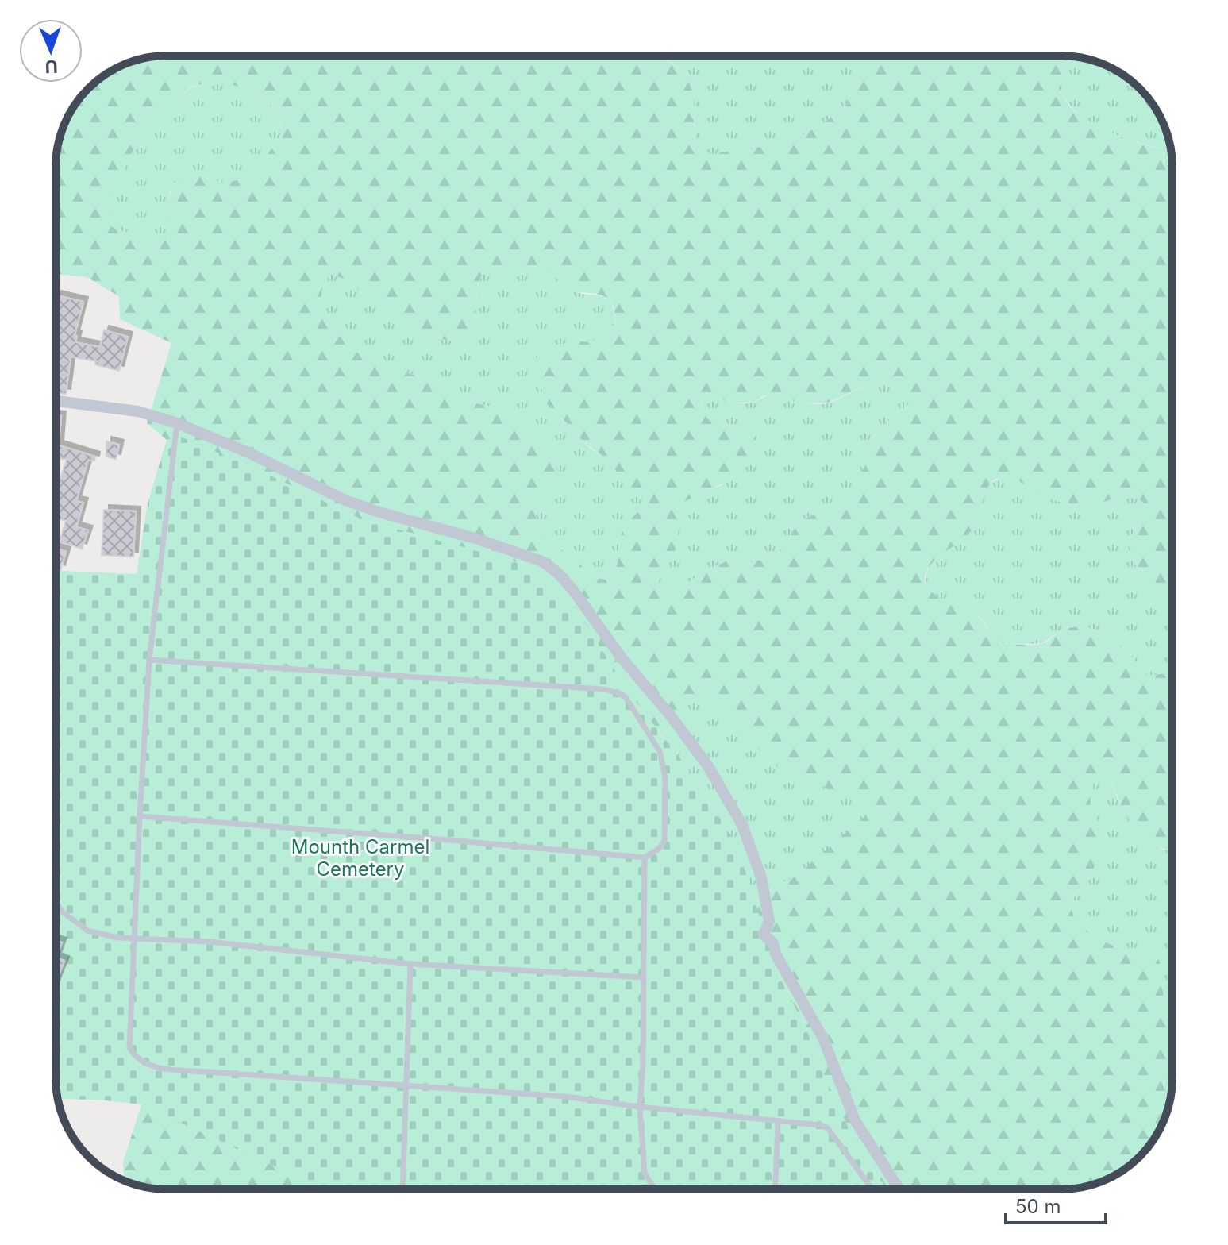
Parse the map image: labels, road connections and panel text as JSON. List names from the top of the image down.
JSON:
{
  "parks": ["Mounth Carmel Cemetery"],
  "scale_bar": "50 m",
  "north": "bottom"
}
